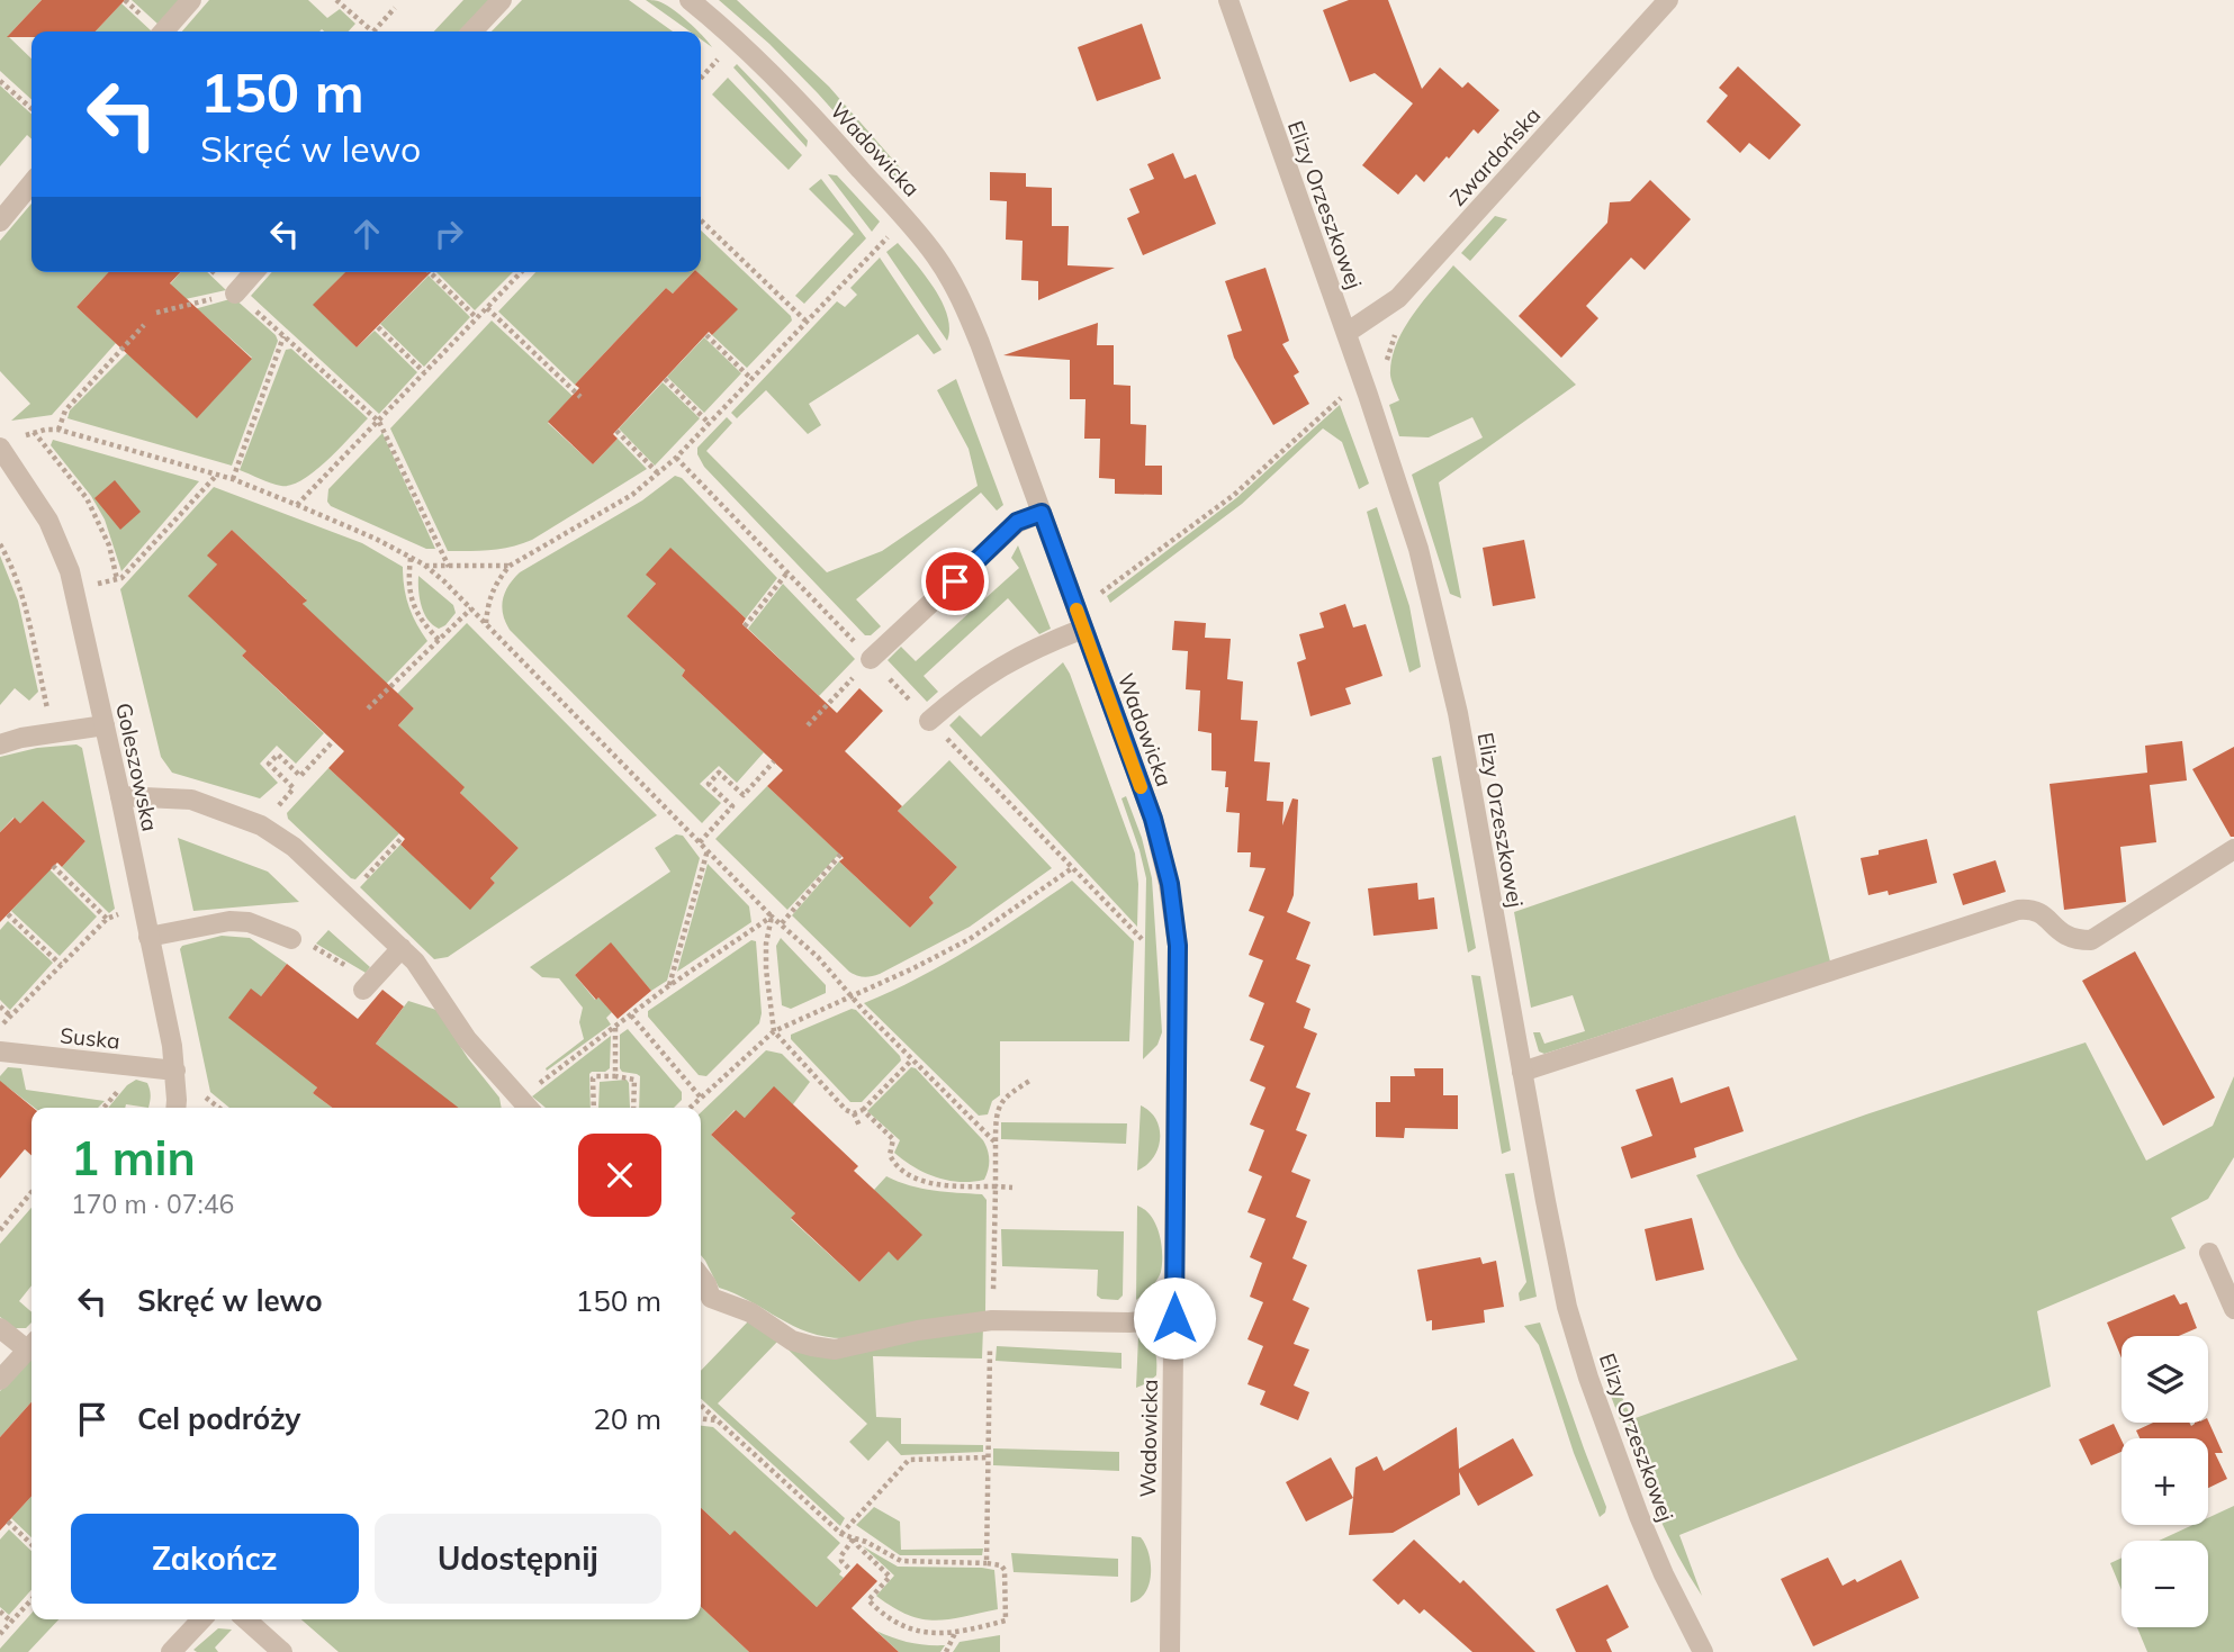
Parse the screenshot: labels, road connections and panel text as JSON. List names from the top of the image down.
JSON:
{
  "streets": {
    "street": [
      "Wadowicka",
      "Zwardońska",
      "Elizy Orzeszkowej",
      "Goleszowska",
      "Suska"
    ]
  },
  "crossings": [
    ["Zwardońska", "Elizy Orzeszkowej"],
    ["Goleszowska", "Suska"]
  ],
  "page": {
    "turn": ["150 m", "Skręć w lewo"],
    "heading": ["1 min", "170 m · 07:46"],
    "list": [
      {
        "name": "Skręć w lewo",
        "value": "150 m"
      },
      {
        "name": "Cel podróży",
        "value": "20 m"
      }
    ],
    "map_buttons": ["+", "−"],
    "buttons": ["Zakończ", "Udostępnij"]
  }
}
